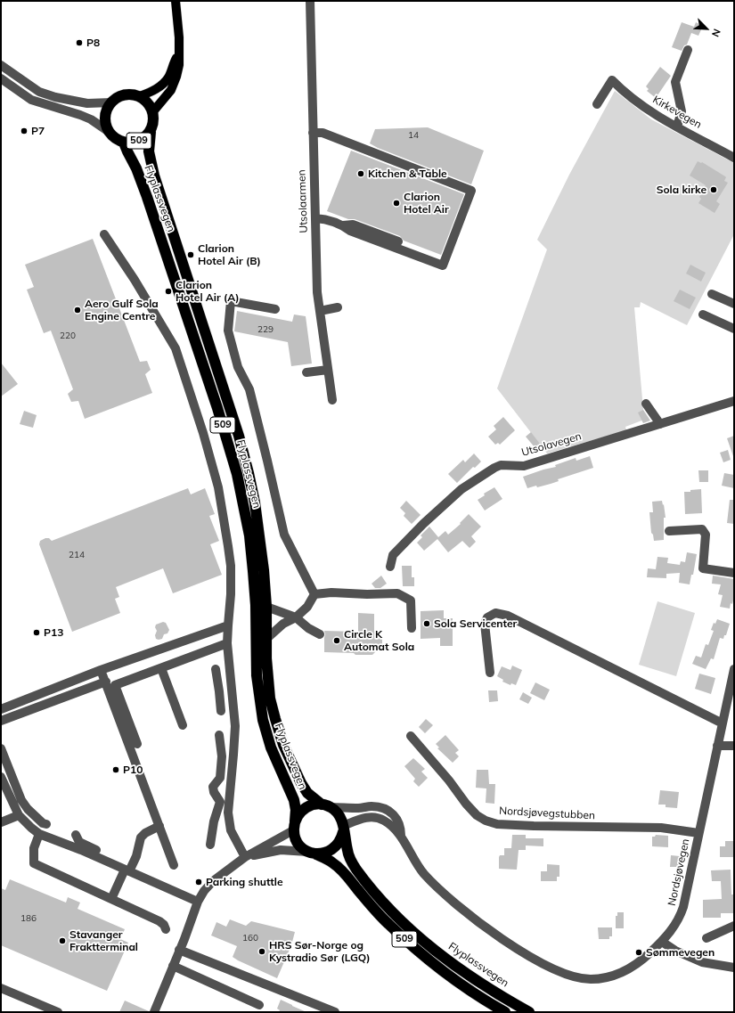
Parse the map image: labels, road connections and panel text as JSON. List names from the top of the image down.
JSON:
{
  "streets": {
    "highway": ["509", "Flyplassvegen"],
    "street": [
      "Kirkevegen",
      "Utsolaarmen",
      "Utsolavegen",
      "Nordsjøvegstubben",
      "Nordsjøvegen"
    ]
  },
  "crossings": [
    ["509", "Flyplassvegen"],
    ["Flyplassvegen", "Nordsjøvegen"],
    ["Nordsjøvegstubben", "Nordsjøvegen"]
  ],
  "places": [
    "P8",
    "P7",
    "Kitchen & Table",
    "Sola kirke",
    "Clarion Hotel Air",
    "Clarion Hotel Air (B)",
    "Clarion Hotel Air (A)",
    "Aero Gulf Sola Engine Centre",
    "Sola Servicenter",
    "P13",
    "Circle K Automat Sola",
    "P10",
    "Parking shuttle",
    "Stavanger Fraktterminal",
    "HRS Sør-Norge og Kystradio Sør (LGQ)",
    "Sømmevegen"
  ],
  "house_numbers": [
    "14",
    "229",
    "220",
    "214",
    "186",
    "160"
  ],
  "north": "bottom right"
}
